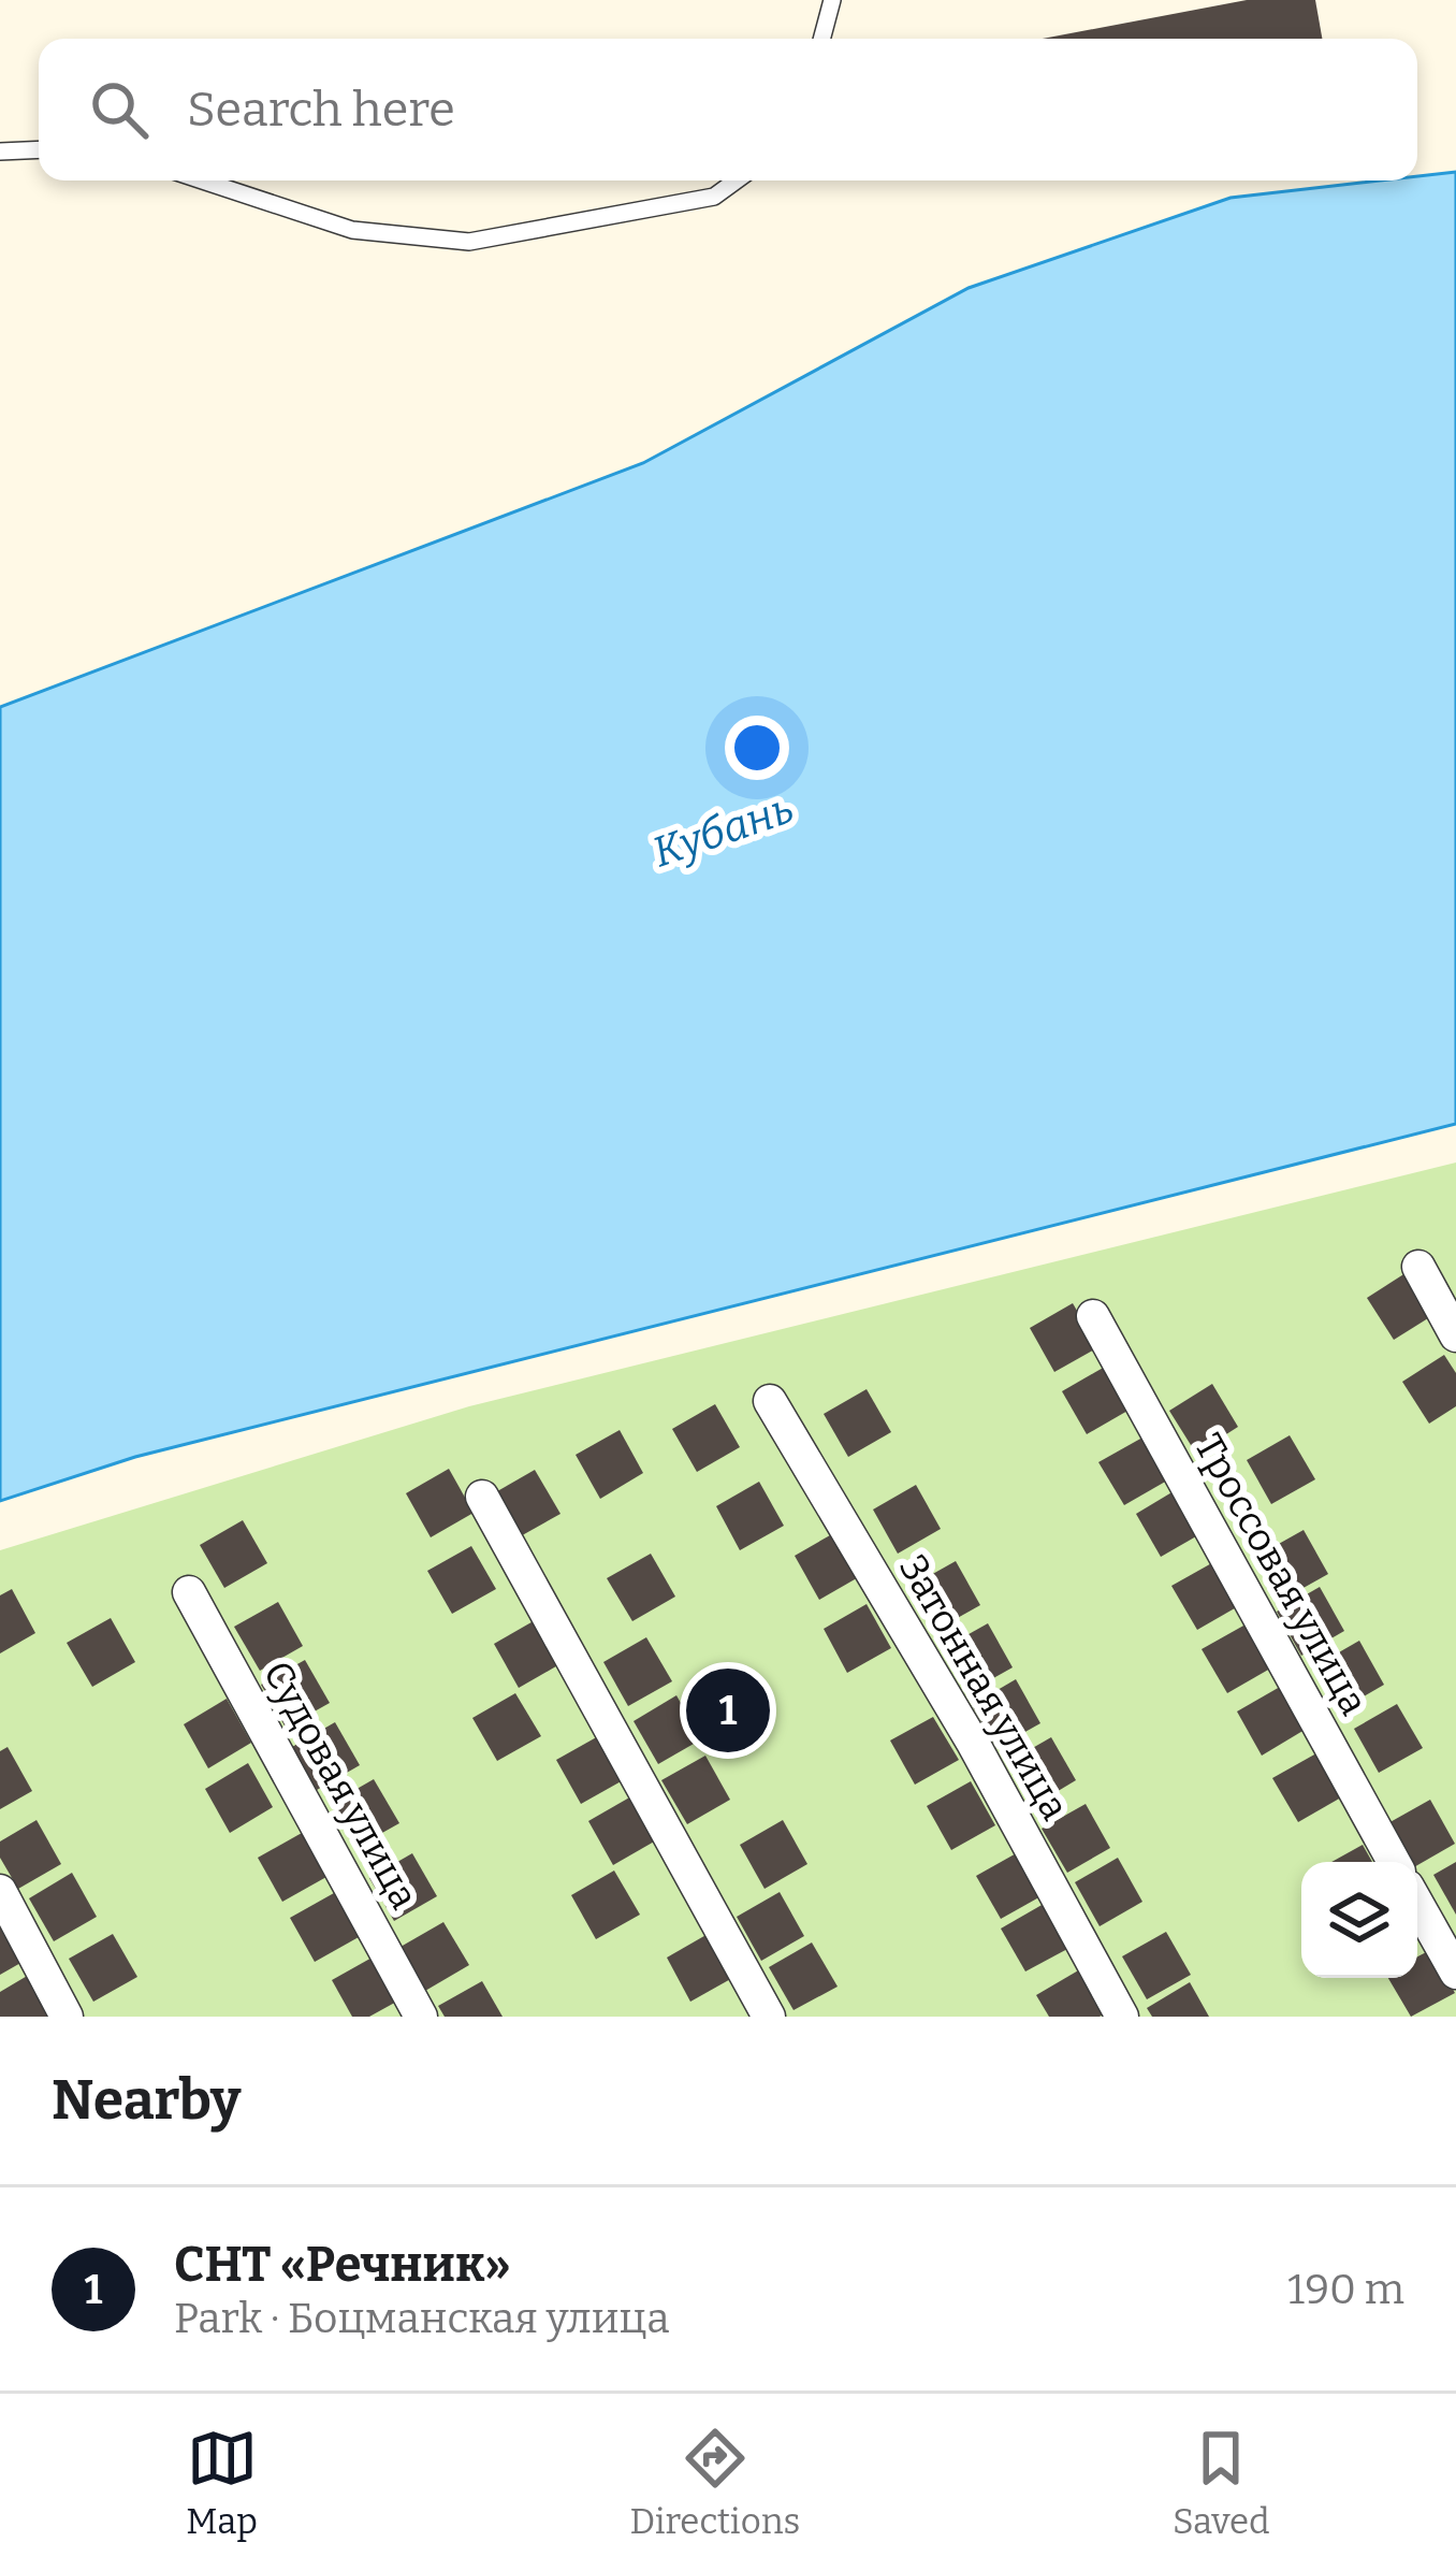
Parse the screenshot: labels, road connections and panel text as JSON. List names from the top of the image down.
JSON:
{
  "streets": {
    "street": ["Троссовая улица", "Затонная улица", "Судовая улица"]
  },
  "water": ["Кубань"],
  "page": {
    "search": "Search here",
    "pins": "1",
    "heading": "Nearby",
    "list": [
      {
        "mark": "1",
        "name": "СНТ «Речник»",
        "note": "Park · Боцманская улица",
        "value": "190 m"
      }
    ],
    "nav": ["Map", "Directions", "Saved"]
  }
}
